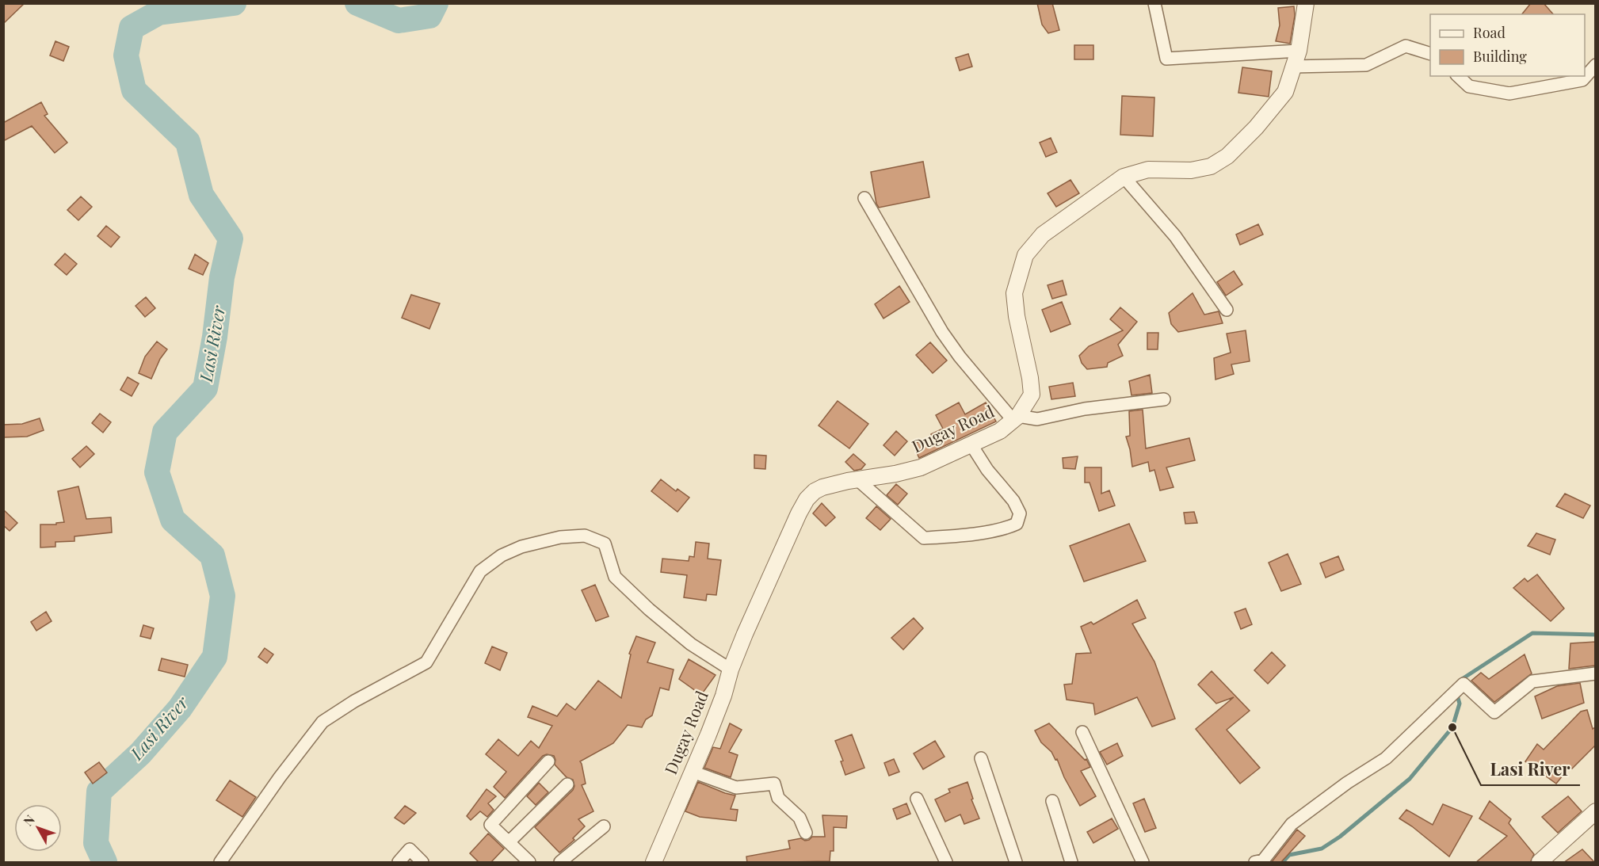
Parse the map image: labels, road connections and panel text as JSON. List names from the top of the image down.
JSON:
{
  "streets": {
    "street": ["Dugay Road"]
  },
  "water": ["Lasi River"],
  "places": ["Lasi River"],
  "legend": ["Road", "Building"],
  "north": "top left"
}
